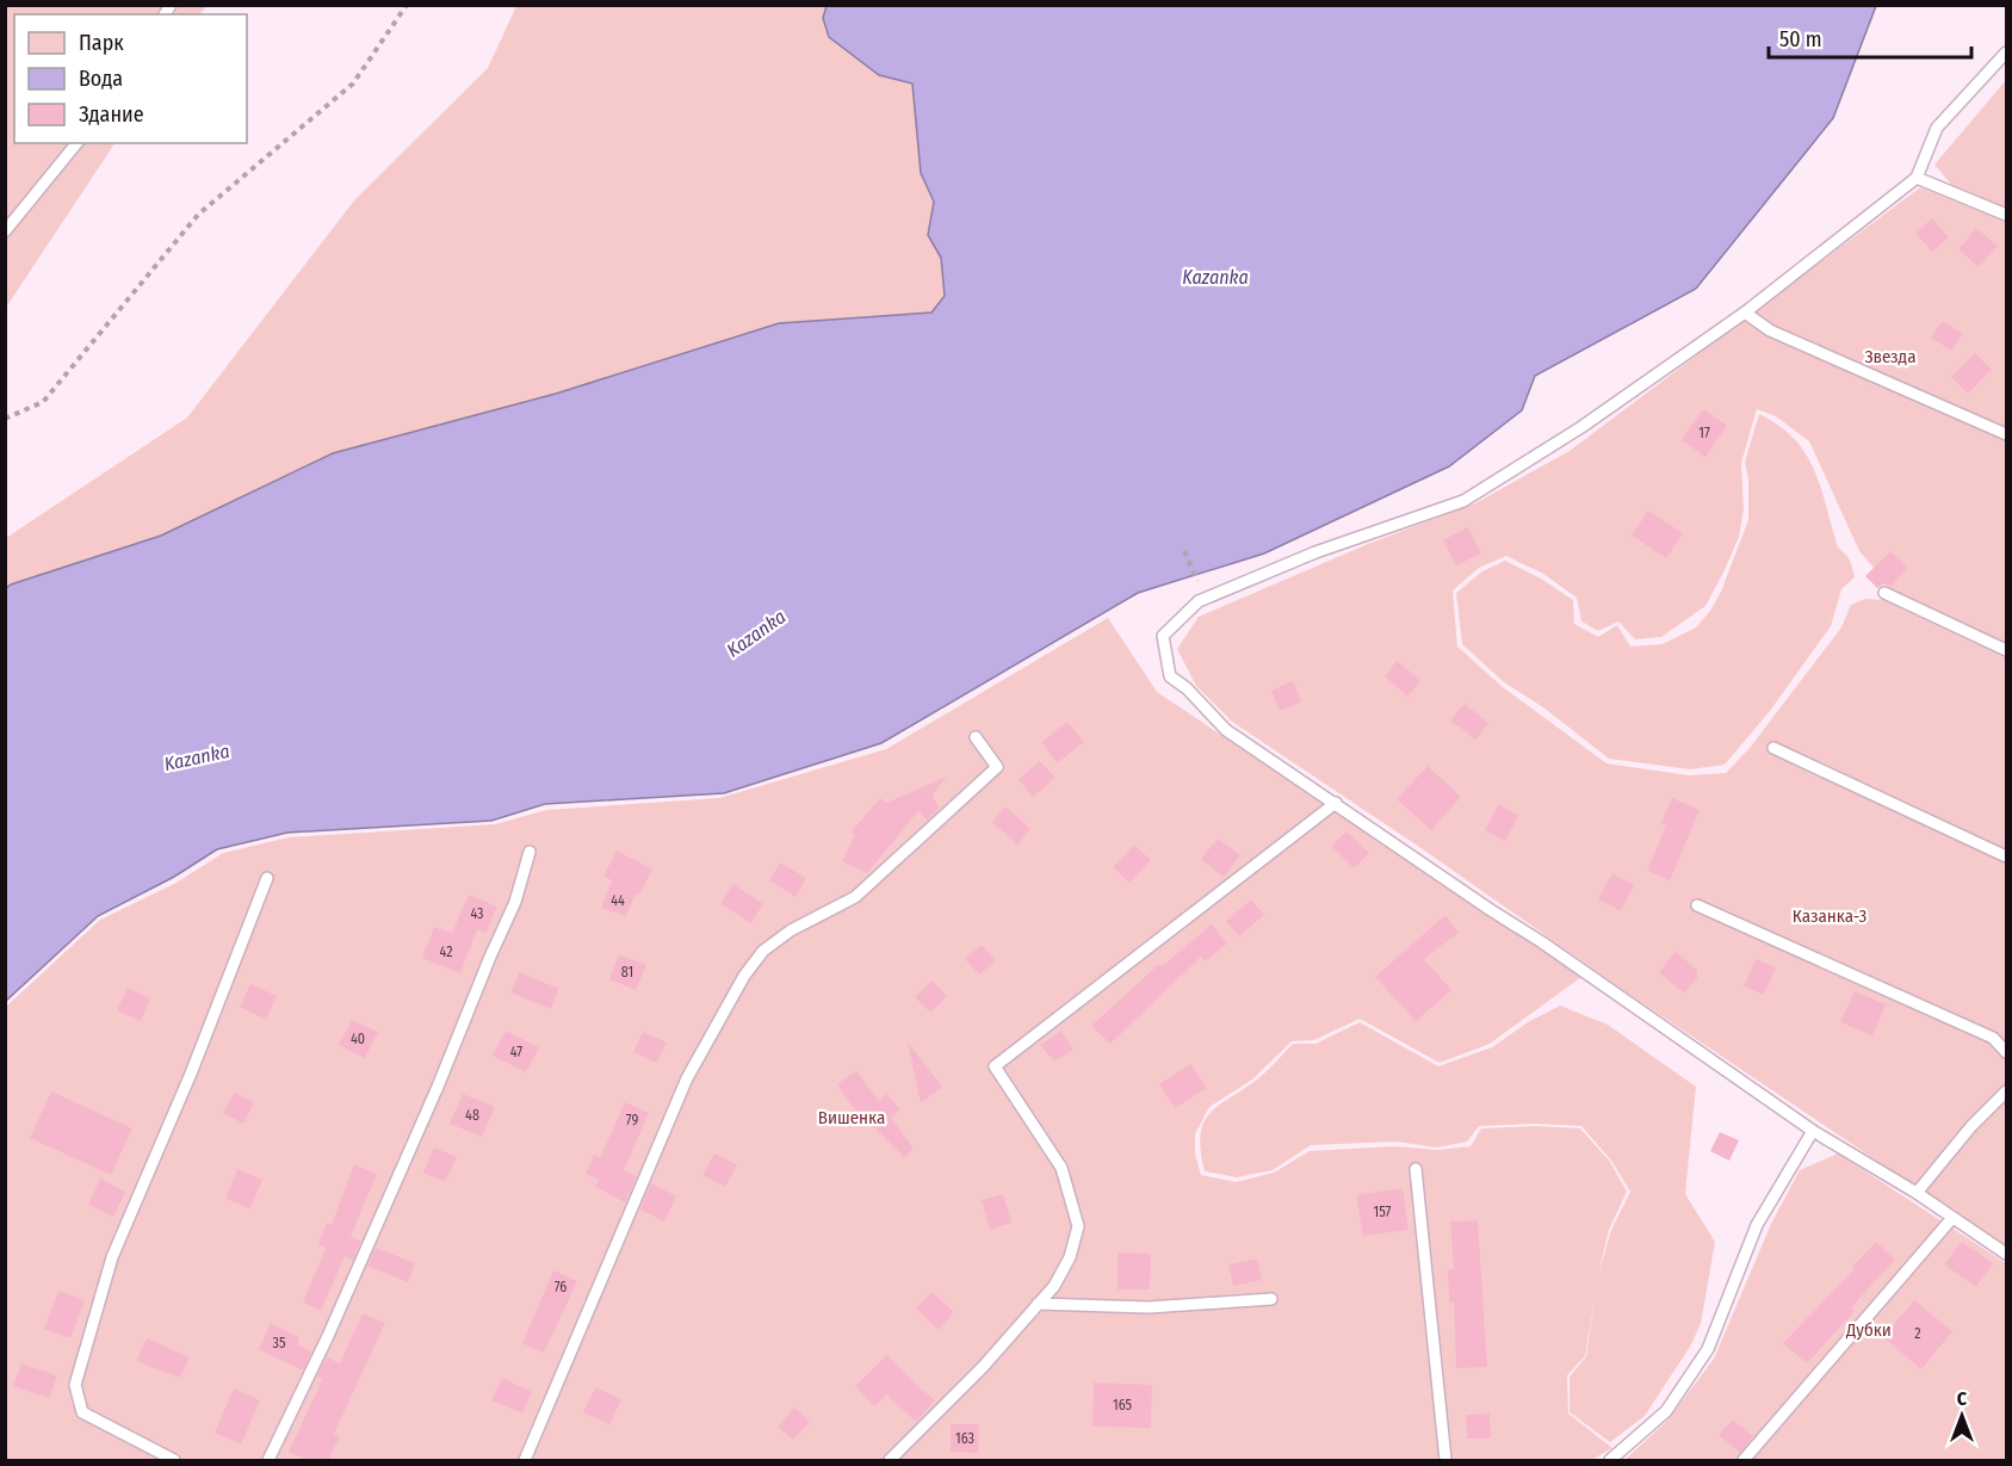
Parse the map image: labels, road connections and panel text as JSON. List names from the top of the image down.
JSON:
{
  "water": ["Kazanka"],
  "parks": [
    "Звезда",
    "Казанка-3",
    "Вишенка",
    "Дубки"
  ],
  "house_numbers": [
    "17",
    "44",
    "43",
    "42",
    "81",
    "40",
    "47",
    "48",
    "79",
    "157",
    "76",
    "2",
    "35",
    "165",
    "163"
  ],
  "legend": ["Парк", "Вода", "Здание"],
  "scale_bar": "50 m",
  "north": "top"
}
